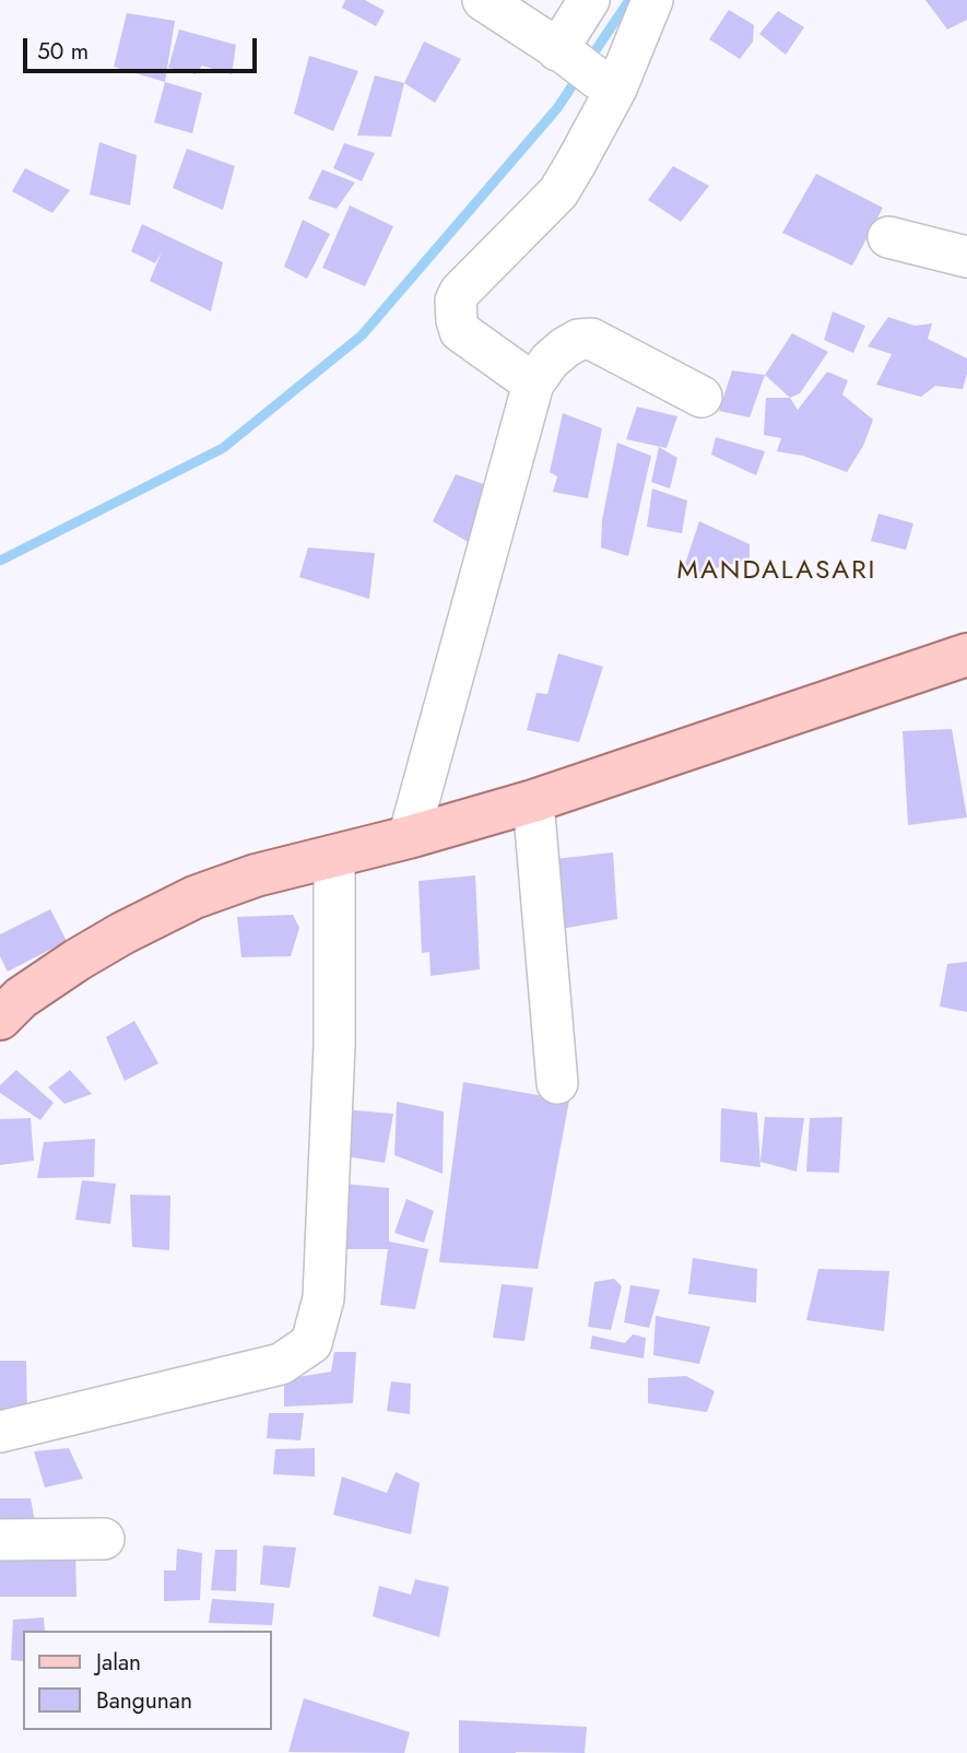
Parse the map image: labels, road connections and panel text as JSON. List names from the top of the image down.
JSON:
{
  "districts": ["MANDALASARI"],
  "legend": ["Jalan", "Bangunan"],
  "scale_bar": "50 m"
}
